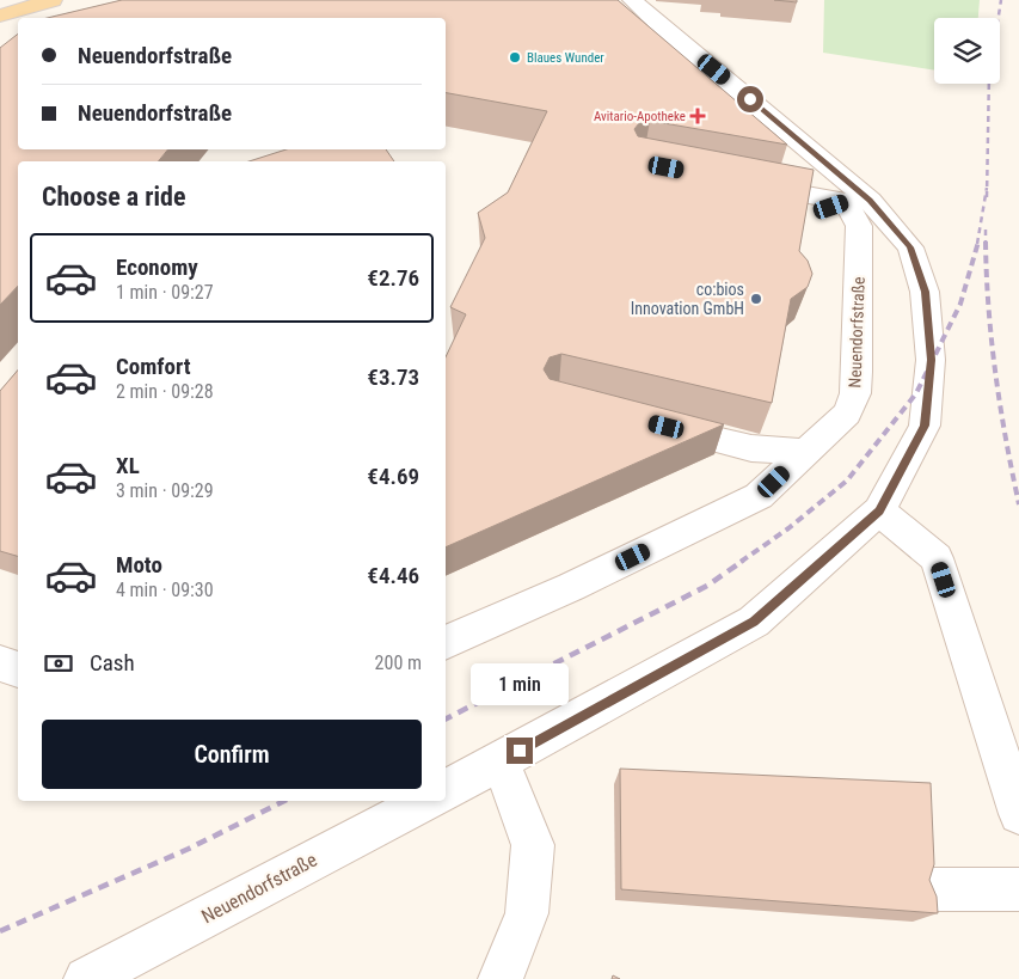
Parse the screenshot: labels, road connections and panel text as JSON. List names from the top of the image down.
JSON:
{
  "streets": {
    "street": ["Neuendorfstraße"]
  },
  "places": {
    "other": ["Blaues Wunder", "co:bios Innovation GmbH"],
    "health": ["Avitario-Apotheke"]
  },
  "page": {
    "banner": ["Neuendorfstraße", "Neuendorfstraße"],
    "heading": "Choose a ride",
    "list": [
      {
        "name": "Economy",
        "note": "1 min · 09:27",
        "value": "€2.76"
      },
      {
        "name": "Comfort",
        "note": "2 min · 09:28",
        "value": "€3.73"
      },
      {
        "name": "XL",
        "note": "3 min · 09:29",
        "value": "€4.69"
      },
      {
        "name": "Moto",
        "note": "4 min · 09:30",
        "value": "€4.46"
      }
    ],
    "pay": ["Cash", "200 m"],
    "bubble": "1 min",
    "buttons": "Confirm"
  }
}
